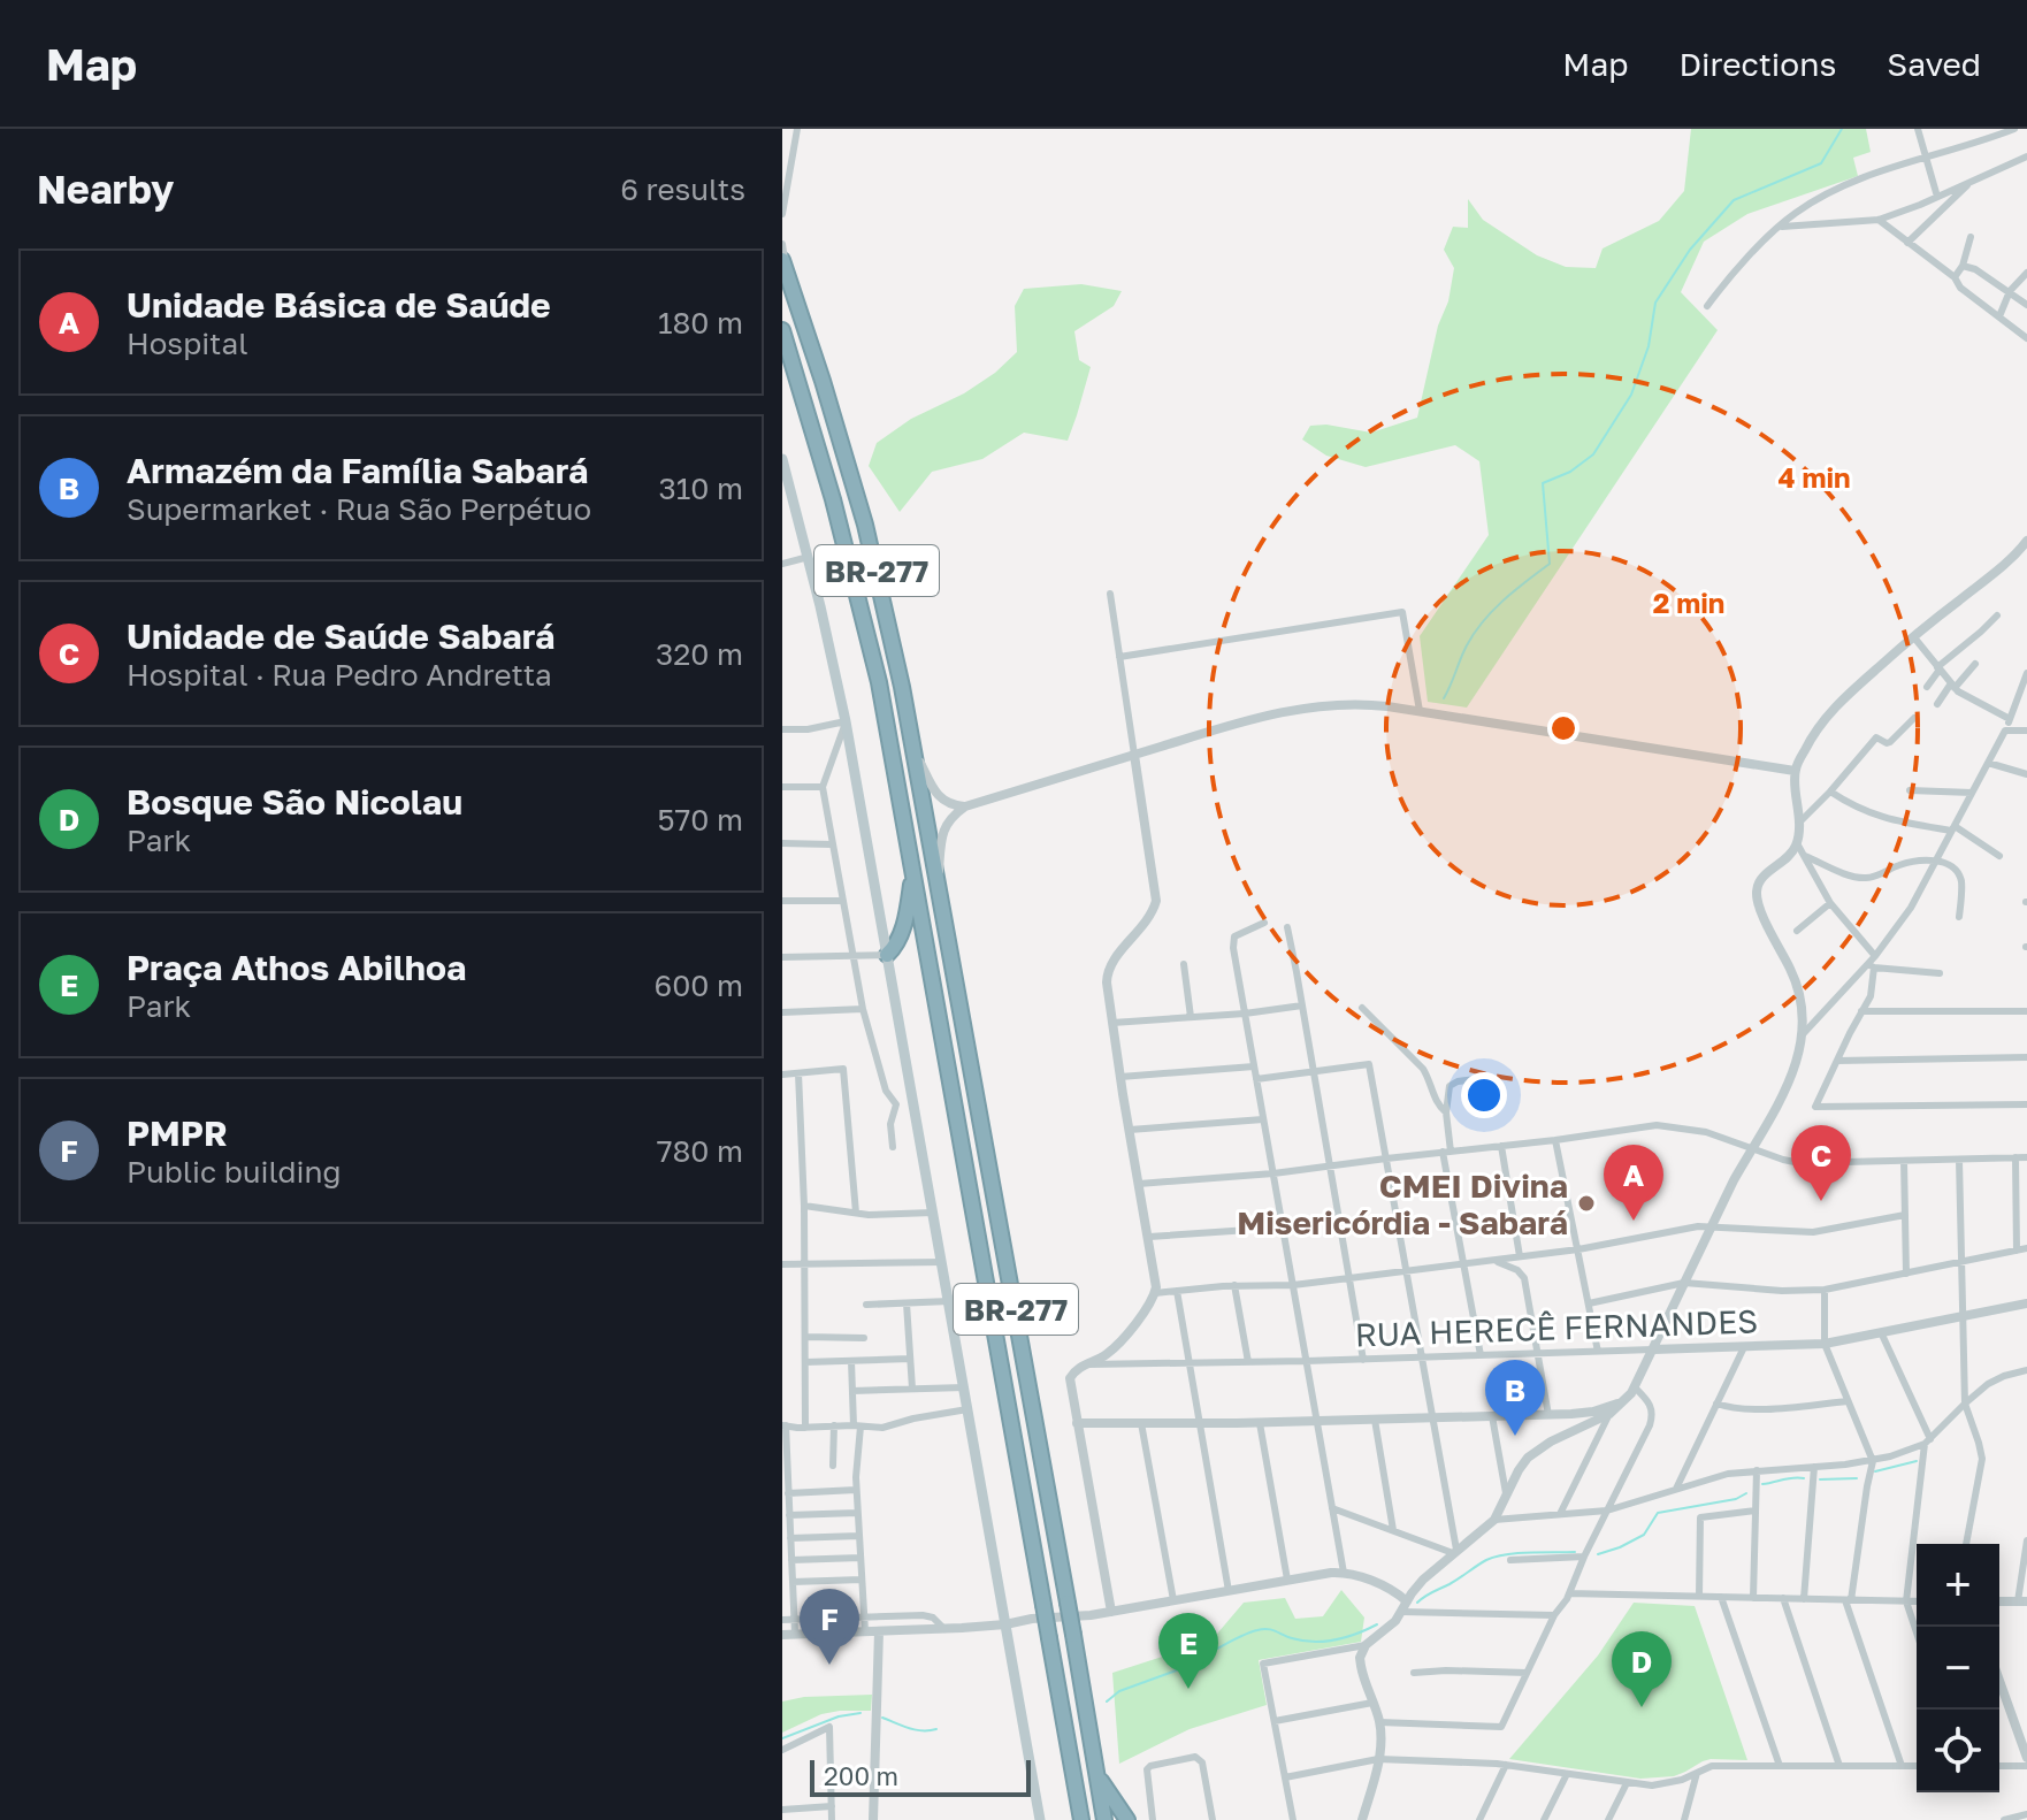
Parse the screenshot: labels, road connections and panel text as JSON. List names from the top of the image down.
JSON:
{
  "streets": {
    "highway": ["BR-277"],
    "street": ["RUA HERECÊ FERNANDES"]
  },
  "places": ["CMEI Divina Misericórdia - Sabará"],
  "scale_bar": "200 m",
  "page": {
    "header": "Map",
    "nav": ["Map", "Directions", "Saved"],
    "heading": ["Nearby", "6 results"],
    "list": [
      {
        "mark": "A",
        "name": "Unidade Básica de Saúde",
        "note": "Hospital",
        "value": "180 m"
      },
      {
        "mark": "B",
        "name": "Armazém da Família Sabará",
        "note": "Supermarket · Rua São Perpétuo",
        "value": "310 m"
      },
      {
        "mark": "C",
        "name": "Unidade de Saúde Sabará",
        "note": "Hospital · Rua Pedro Andretta",
        "value": "320 m"
      },
      {
        "mark": "D",
        "name": "Bosque São Nicolau",
        "note": "Park",
        "value": "570 m"
      },
      {
        "mark": "E",
        "name": "Praça Athos Abilhoa",
        "note": "Park",
        "value": "600 m"
      },
      {
        "mark": "F",
        "name": "PMPR",
        "note": "Public building",
        "value": "780 m"
      }
    ],
    "pins": [
      "C",
      "A",
      "B",
      "F",
      "E",
      "D"
    ],
    "map_buttons": ["+", "−"],
    "scale": "200 m"
  },
  "rings": ["4 min", "2 min"]
}
